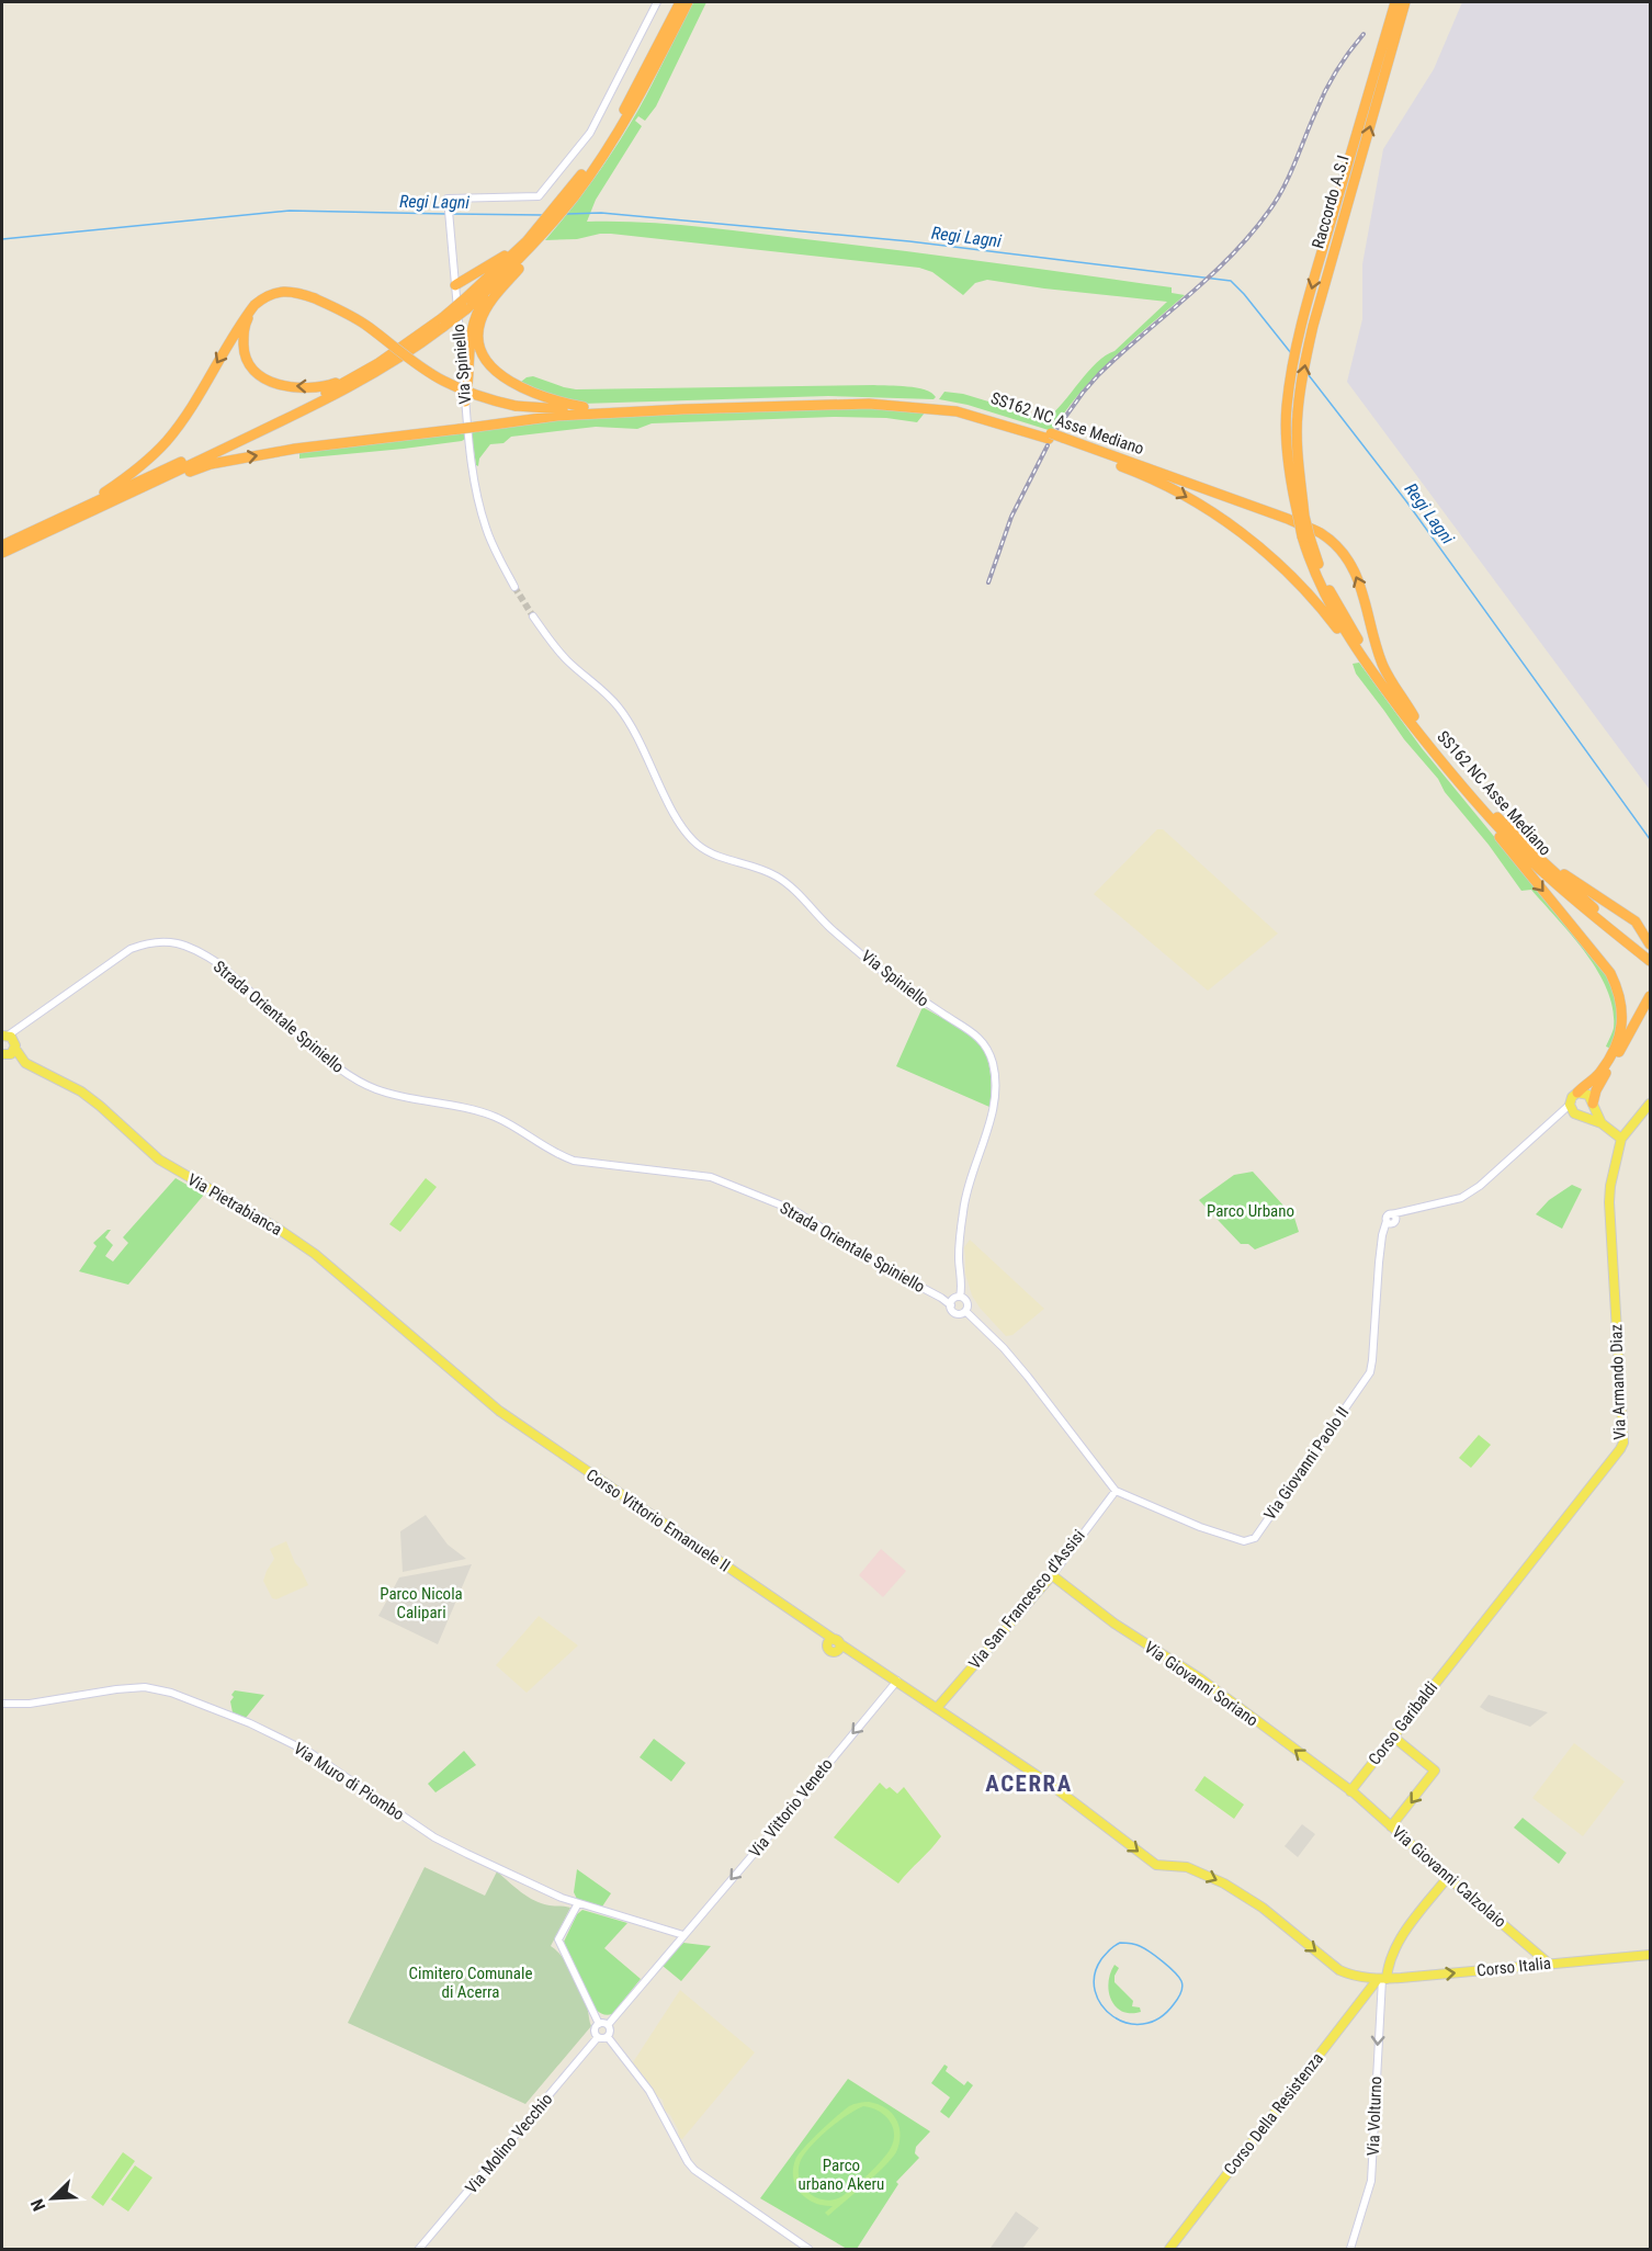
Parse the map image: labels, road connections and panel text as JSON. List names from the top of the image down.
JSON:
{
  "streets": {
    "highway": ["Raccordo A.S.I", "SS162 NC Asse Mediano"],
    "main road": [
      "Via Pietrabianca",
      "Via Armando Diaz",
      "Corso Vittorio Emanuele II",
      "Via San Francesco d'Assisi",
      "Via Giovanni Soriano",
      "Corso Garibaldi",
      "Via Giovanni Calzolaio",
      "Corso Italia",
      "Corso Della Resistenza"
    ],
    "street": [
      "Via Spiniello",
      "Strada Orientale Spiniello",
      "Via Giovanni Paolo II",
      "Via Muro di Piombo",
      "Via Vittorio Veneto",
      "Via Volturno",
      "Via Molino Vecchio"
    ]
  },
  "crossings": [
    ["Via Spiniello", "Strada Orientale Spiniello"],
    ["Via Spiniello", "Via Giovanni Paolo II"],
    ["Via Spiniello", "Via San Francesco d'Assisi"],
    ["Strada Orientale Spiniello", "Via Pietrabianca"],
    ["Via Pietrabianca", "Corso Vittorio Emanuele II"],
    ["Via Armando Diaz", "Corso Garibaldi"],
    ["Via Giovanni Paolo II", "Via San Francesco d'Assisi"],
    ["Corso Vittorio Emanuele II", "Via Vittorio Veneto"],
    ["Via San Francesco d'Assisi", "Via Giovanni Soriano"],
    ["Via San Francesco d'Assisi", "Corso Italia"],
    ["Via Giovanni Soriano", "Corso Garibaldi"],
    ["Via Giovanni Soriano", "Via Giovanni Calzolaio"],
    ["Corso Garibaldi", "Via Giovanni Calzolaio"],
    ["Via Muro di Piombo", "Via Vittorio Veneto"],
    ["Via Giovanni Calzolaio", "Corso Italia"],
    ["Corso Italia", "Corso Della Resistenza"],
    ["Corso Italia", "Via Volturno"],
    ["Corso Della Resistenza", "Via Volturno"]
  ],
  "one_way": [
    "Via Giovanni Soriano",
    "Via Vittorio Veneto",
    "Corso Italia",
    "Via Volturno"
  ],
  "districts": ["ACERRA"],
  "water": ["Regi Lagni"],
  "parks": [
    "Parco Urbano",
    "Parco Nicola Calipari",
    "Cimitero Comunale di Acerra",
    "Parco urbano Akeru"
  ],
  "north": "bottom left"
}
